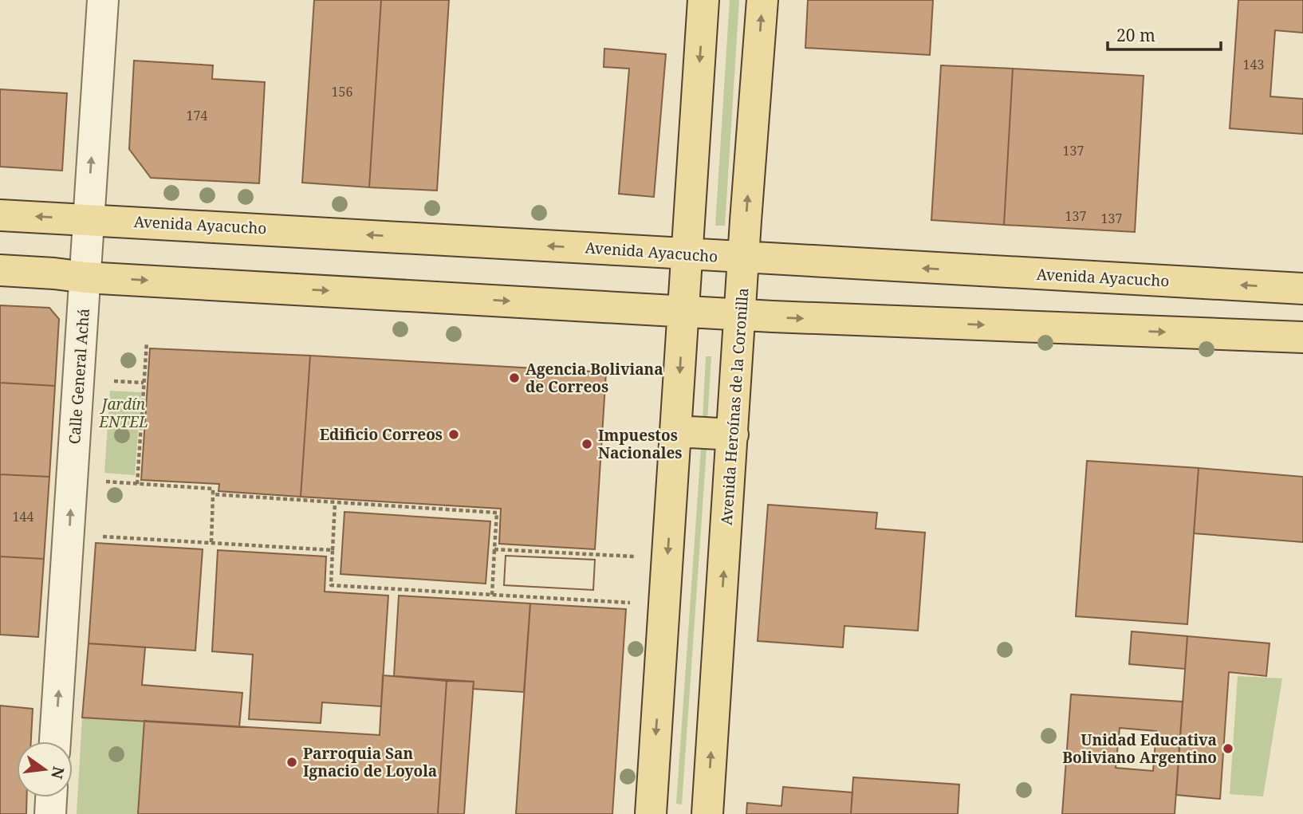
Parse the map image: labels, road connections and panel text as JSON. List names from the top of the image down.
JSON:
{
  "streets": {
    "main road": ["Avenida Ayacucho", "Avenida Heroínas de la Coronilla"],
    "street": ["Calle General Achá"]
  },
  "crossings": [
    ["Avenida Ayacucho", "Calle General Achá"],
    ["Avenida Ayacucho", "Avenida Heroínas de la Coronilla"]
  ],
  "one_way": ["Calle General Achá"],
  "parks": ["Jardín ENTEL"],
  "places": [
    "Agencia Boliviana de Correos",
    "Edificio Correos",
    "Impuestos Nacionales",
    "Unidad Educativa Boliviano Argentino",
    "Parroquia San Ignacio de Loyola"
  ],
  "house_numbers": [
    "143",
    "156",
    "174",
    "137",
    "137",
    "137",
    "144"
  ],
  "scale_bar": "20 m",
  "north": "right"
}
